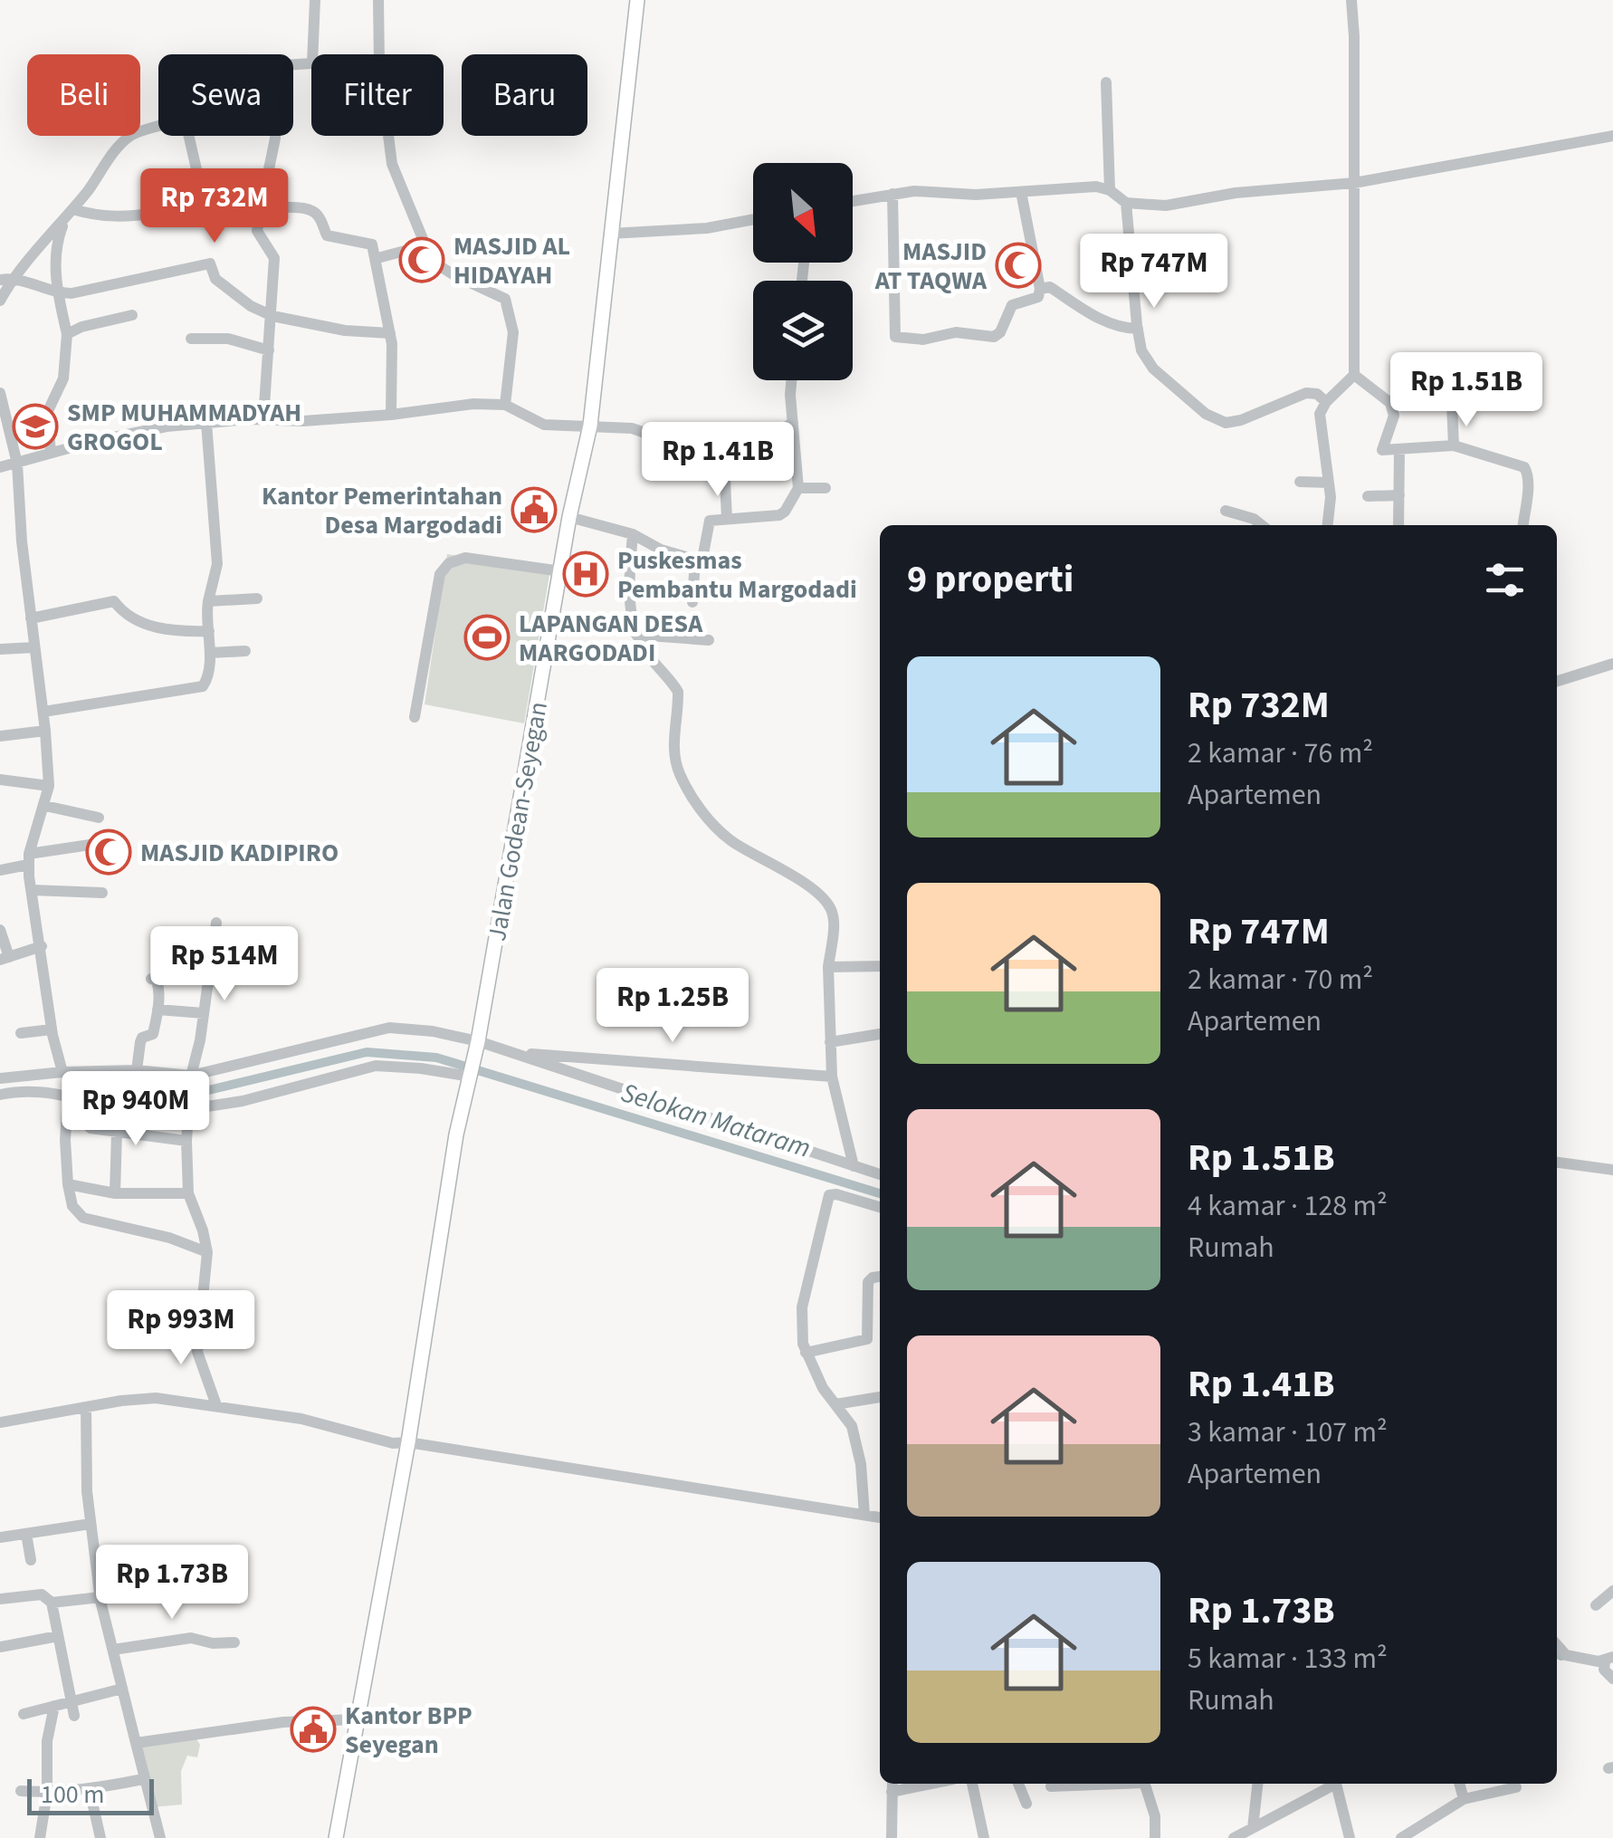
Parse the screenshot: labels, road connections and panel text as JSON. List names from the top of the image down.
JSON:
{
  "streets": {
    "main road": ["Jalan Godean-Seyegan"]
  },
  "water": ["Selokan Mataram"],
  "places": {
    "mosque": ["MASJID AL HIDAYAH", "MASJID AT TAQWA", "MASJID KADIPIRO"],
    "school or university": ["SMP MUHAMMADYAH GROGOL"],
    "public building": ["Kantor Pemerintahan Desa Margodadi", "Kantor BPP Seyegan"],
    "hospital": ["Puskesmas Pembantu Margodadi"],
    "sports": ["LAPANGAN DESA MARGODADI"]
  },
  "scale_bar": "100 m",
  "north": "bottom right",
  "page": {
    "chip": [
      "Beli",
      "Sewa",
      "Filter",
      "Baru"
    ],
    "price": [
      "Rp 732M",
      "Rp 747M",
      "Rp 1.51B",
      "Rp 1.41B",
      "Rp 514M",
      "Rp 1.25B",
      "Rp 940M",
      "Rp 993M",
      "Rp 1.73B"
    ],
    "heading": "9 properti",
    "list": [
      {
        "name": "Rp 732M",
        "note": "2 kamar · 76 m² · Apartemen"
      },
      {
        "name": "Rp 747M",
        "note": "2 kamar · 70 m² · Apartemen"
      },
      {
        "name": "Rp 1.51B",
        "note": "4 kamar · 128 m² · Rumah"
      },
      {
        "name": "Rp 1.41B",
        "note": "3 kamar · 107 m² · Apartemen"
      },
      {
        "name": "Rp 1.73B",
        "note": "5 kamar · 133 m² · Rumah"
      }
    ],
    "scale": "100 m"
  }
}
